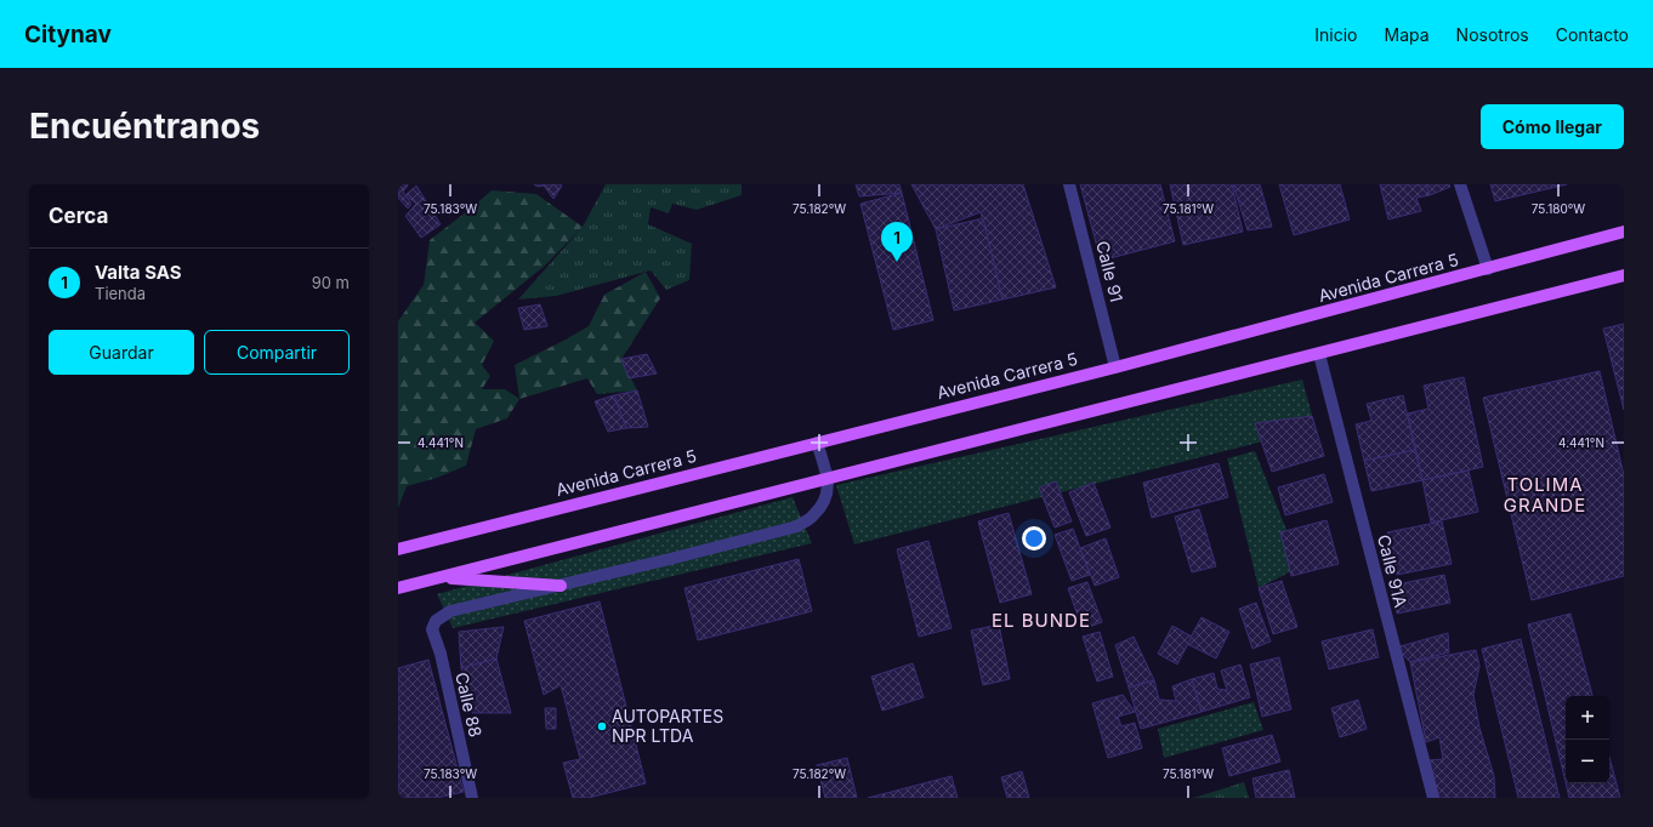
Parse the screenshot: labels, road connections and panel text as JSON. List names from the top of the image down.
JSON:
{
  "streets": {
    "main road": ["Avenida Carrera 5"],
    "street": ["Calle 91", "Calle 91A", "Calle 88"]
  },
  "crossings": [
    ["Calle 91", "Avenida Carrera 5"]
  ],
  "districts": ["TOLIMA GRANDE", "EL BUNDE"],
  "places": ["AUTOPARTES NPR LTDA"],
  "page": {
    "header": "Citynav",
    "nav": [
      "Inicio",
      "Mapa",
      "Nosotros",
      "Contacto"
    ],
    "buttons": [
      "Cómo llegar",
      ["Guardar", "Compartir"]
    ],
    "title": "Encuéntranos",
    "heading": "Cerca",
    "pins": "1",
    "list": [
      {
        "mark": "1",
        "name": "Valta SAS",
        "note": "Tienda",
        "value": "90 m"
      }
    ],
    "map_buttons": ["+", "−"]
  },
  "coordinates": [
    "75.183°W",
    "75.182°W",
    "75.181°W",
    "75.180°W",
    "4.441°N"
  ]
}
